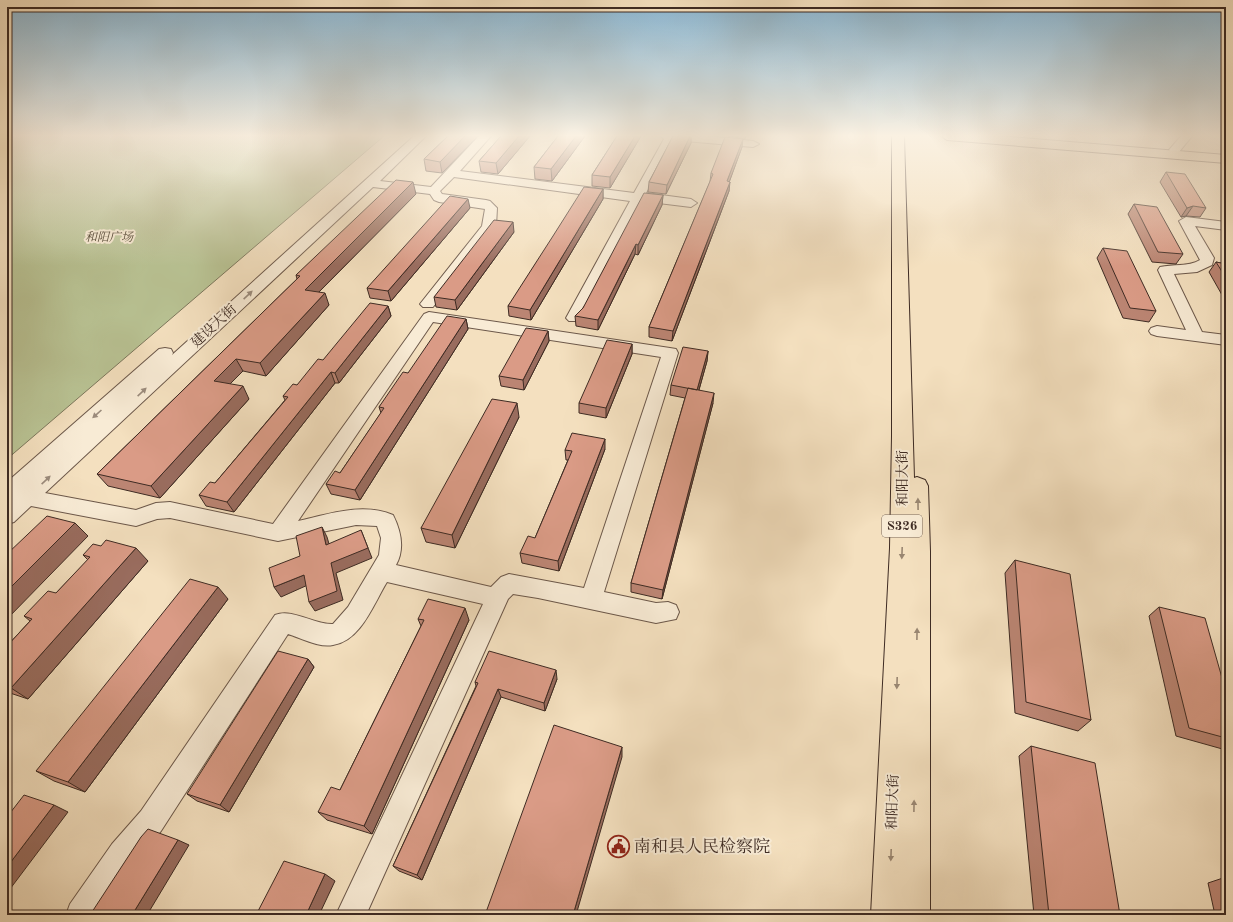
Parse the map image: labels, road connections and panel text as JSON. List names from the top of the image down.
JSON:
{
  "streets": {
    "main road": ["和阳大街", "S326"],
    "street": ["建设大街"]
  },
  "parks": ["和阳广场"],
  "places": {
    "public building": ["南和县人民检察院"]
  }
}
